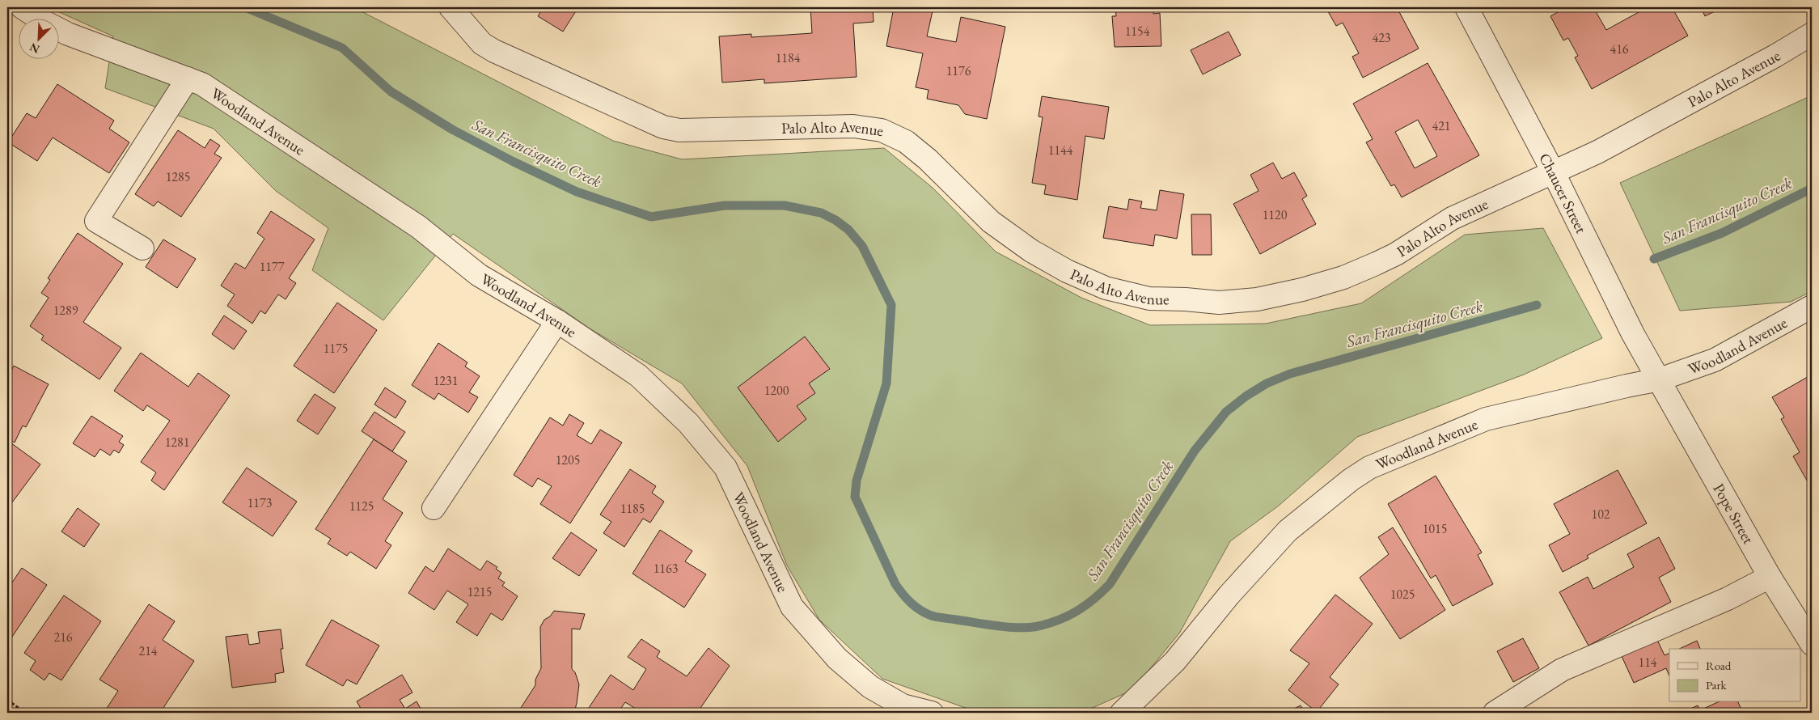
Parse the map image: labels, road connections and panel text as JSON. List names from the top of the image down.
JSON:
{
  "streets": {
    "street": [
      "Palo Alto Avenue",
      "Woodland Avenue",
      "Chaucer Street",
      "Pope Street"
    ]
  },
  "crossings": [
    ["Palo Alto Avenue", "Chaucer Street"],
    ["Woodland Avenue", "Chaucer Street"],
    ["Woodland Avenue", "Pope Street"],
    ["Chaucer Street", "Pope Street"]
  ],
  "water": ["San Francisquito Creek"],
  "house_numbers": [
    "1154",
    "423",
    "416",
    "1184",
    "1176",
    "421",
    "1144",
    "1285",
    "1120",
    "1177",
    "1289",
    "1175",
    "1231",
    "1200",
    "1281",
    "1205",
    "1173",
    "1125",
    "1185",
    "102",
    "1015",
    "1163",
    "1215",
    "1025",
    "216",
    "214",
    "114"
  ],
  "legend": ["Road", "Park"],
  "north": "bottom left"
}
